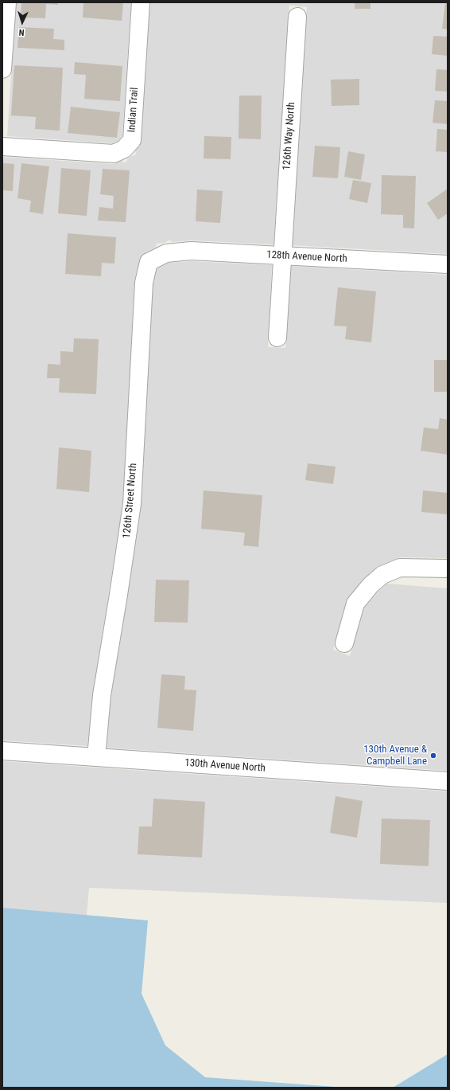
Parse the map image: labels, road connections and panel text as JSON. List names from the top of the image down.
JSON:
{
  "streets": {
    "street": [
      "Indian Trail",
      "126th Way North",
      "128th Avenue North",
      "126th Street North",
      "130th Avenue North"
    ]
  },
  "crossings": [
    ["126th Way North", "128th Avenue North"],
    ["128th Avenue North", "126th Street North"],
    ["126th Street North", "130th Avenue North"]
  ],
  "places": ["130th Avenue & Campbell Lane"],
  "north": "bottom"
}
